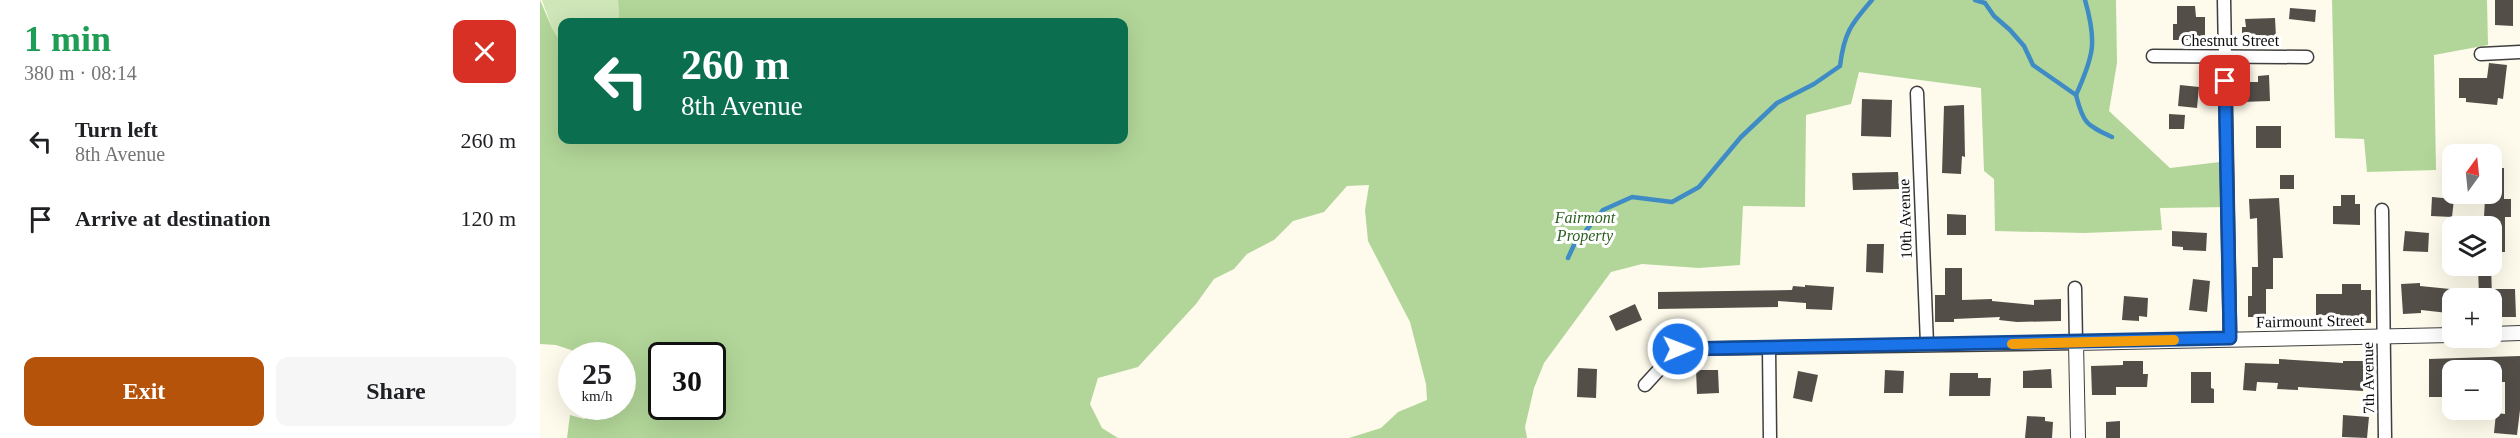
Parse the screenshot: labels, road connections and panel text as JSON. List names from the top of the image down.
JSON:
{
  "streets": {
    "street": [
      "Chestnut Street",
      "10th Avenue",
      "Fairmount Street",
      "7th Avenue"
    ]
  },
  "crossings": [
    ["10th Avenue", "Fairmount Street"],
    ["Fairmount Street", "7th Avenue"]
  ],
  "parks": ["Fairmont Property"],
  "north": "top",
  "page": {
    "heading": ["1 min", "380 m · 08:14"],
    "turn": ["260 m", "8th Avenue"],
    "list": [
      {
        "name": "Turn left",
        "note": "8th Avenue",
        "value": "260 m"
      },
      {
        "name": "Arrive at destination",
        "value": "120 m"
      }
    ],
    "map_buttons": ["+", "−"],
    "speed": "25 km/h",
    "limit": "30",
    "buttons": ["Exit", "Share"]
  }
}
